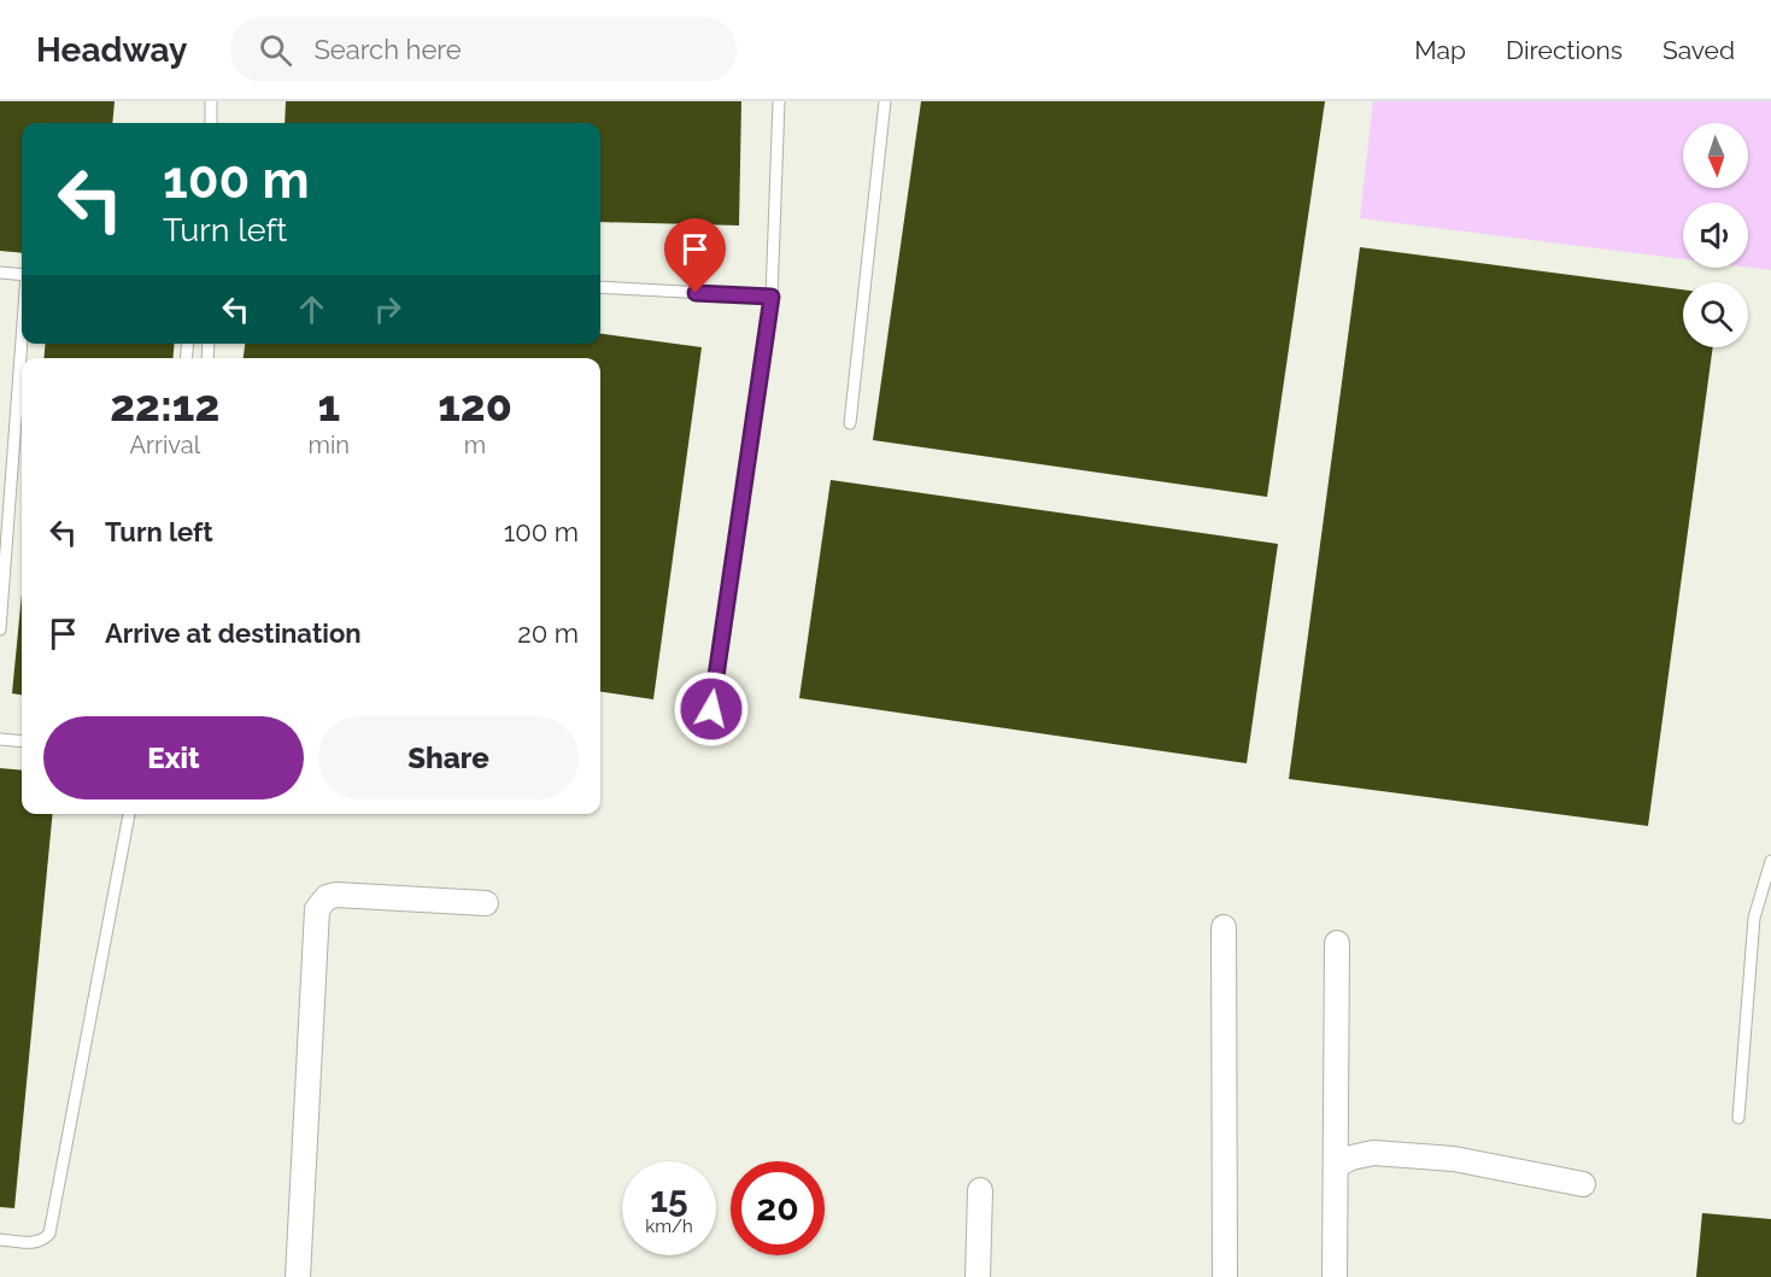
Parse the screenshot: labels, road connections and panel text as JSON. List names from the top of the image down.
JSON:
{
  "north": "bottom",
  "page": {
    "header": "Headway",
    "search": "Search here",
    "nav": ["Map", "Directions", "Saved"],
    "turn": ["100 m", "Turn left"],
    "eta": [
      "22:12",
      "Arrival",
      "1",
      "min",
      "120",
      "m"
    ],
    "list": [
      {
        "name": "Turn left",
        "value": "100 m"
      },
      {
        "name": "Arrive at destination",
        "value": "20 m"
      }
    ],
    "buttons": ["Exit", "Share"],
    "speed": "15 km/h",
    "limit": "20"
  }
}
